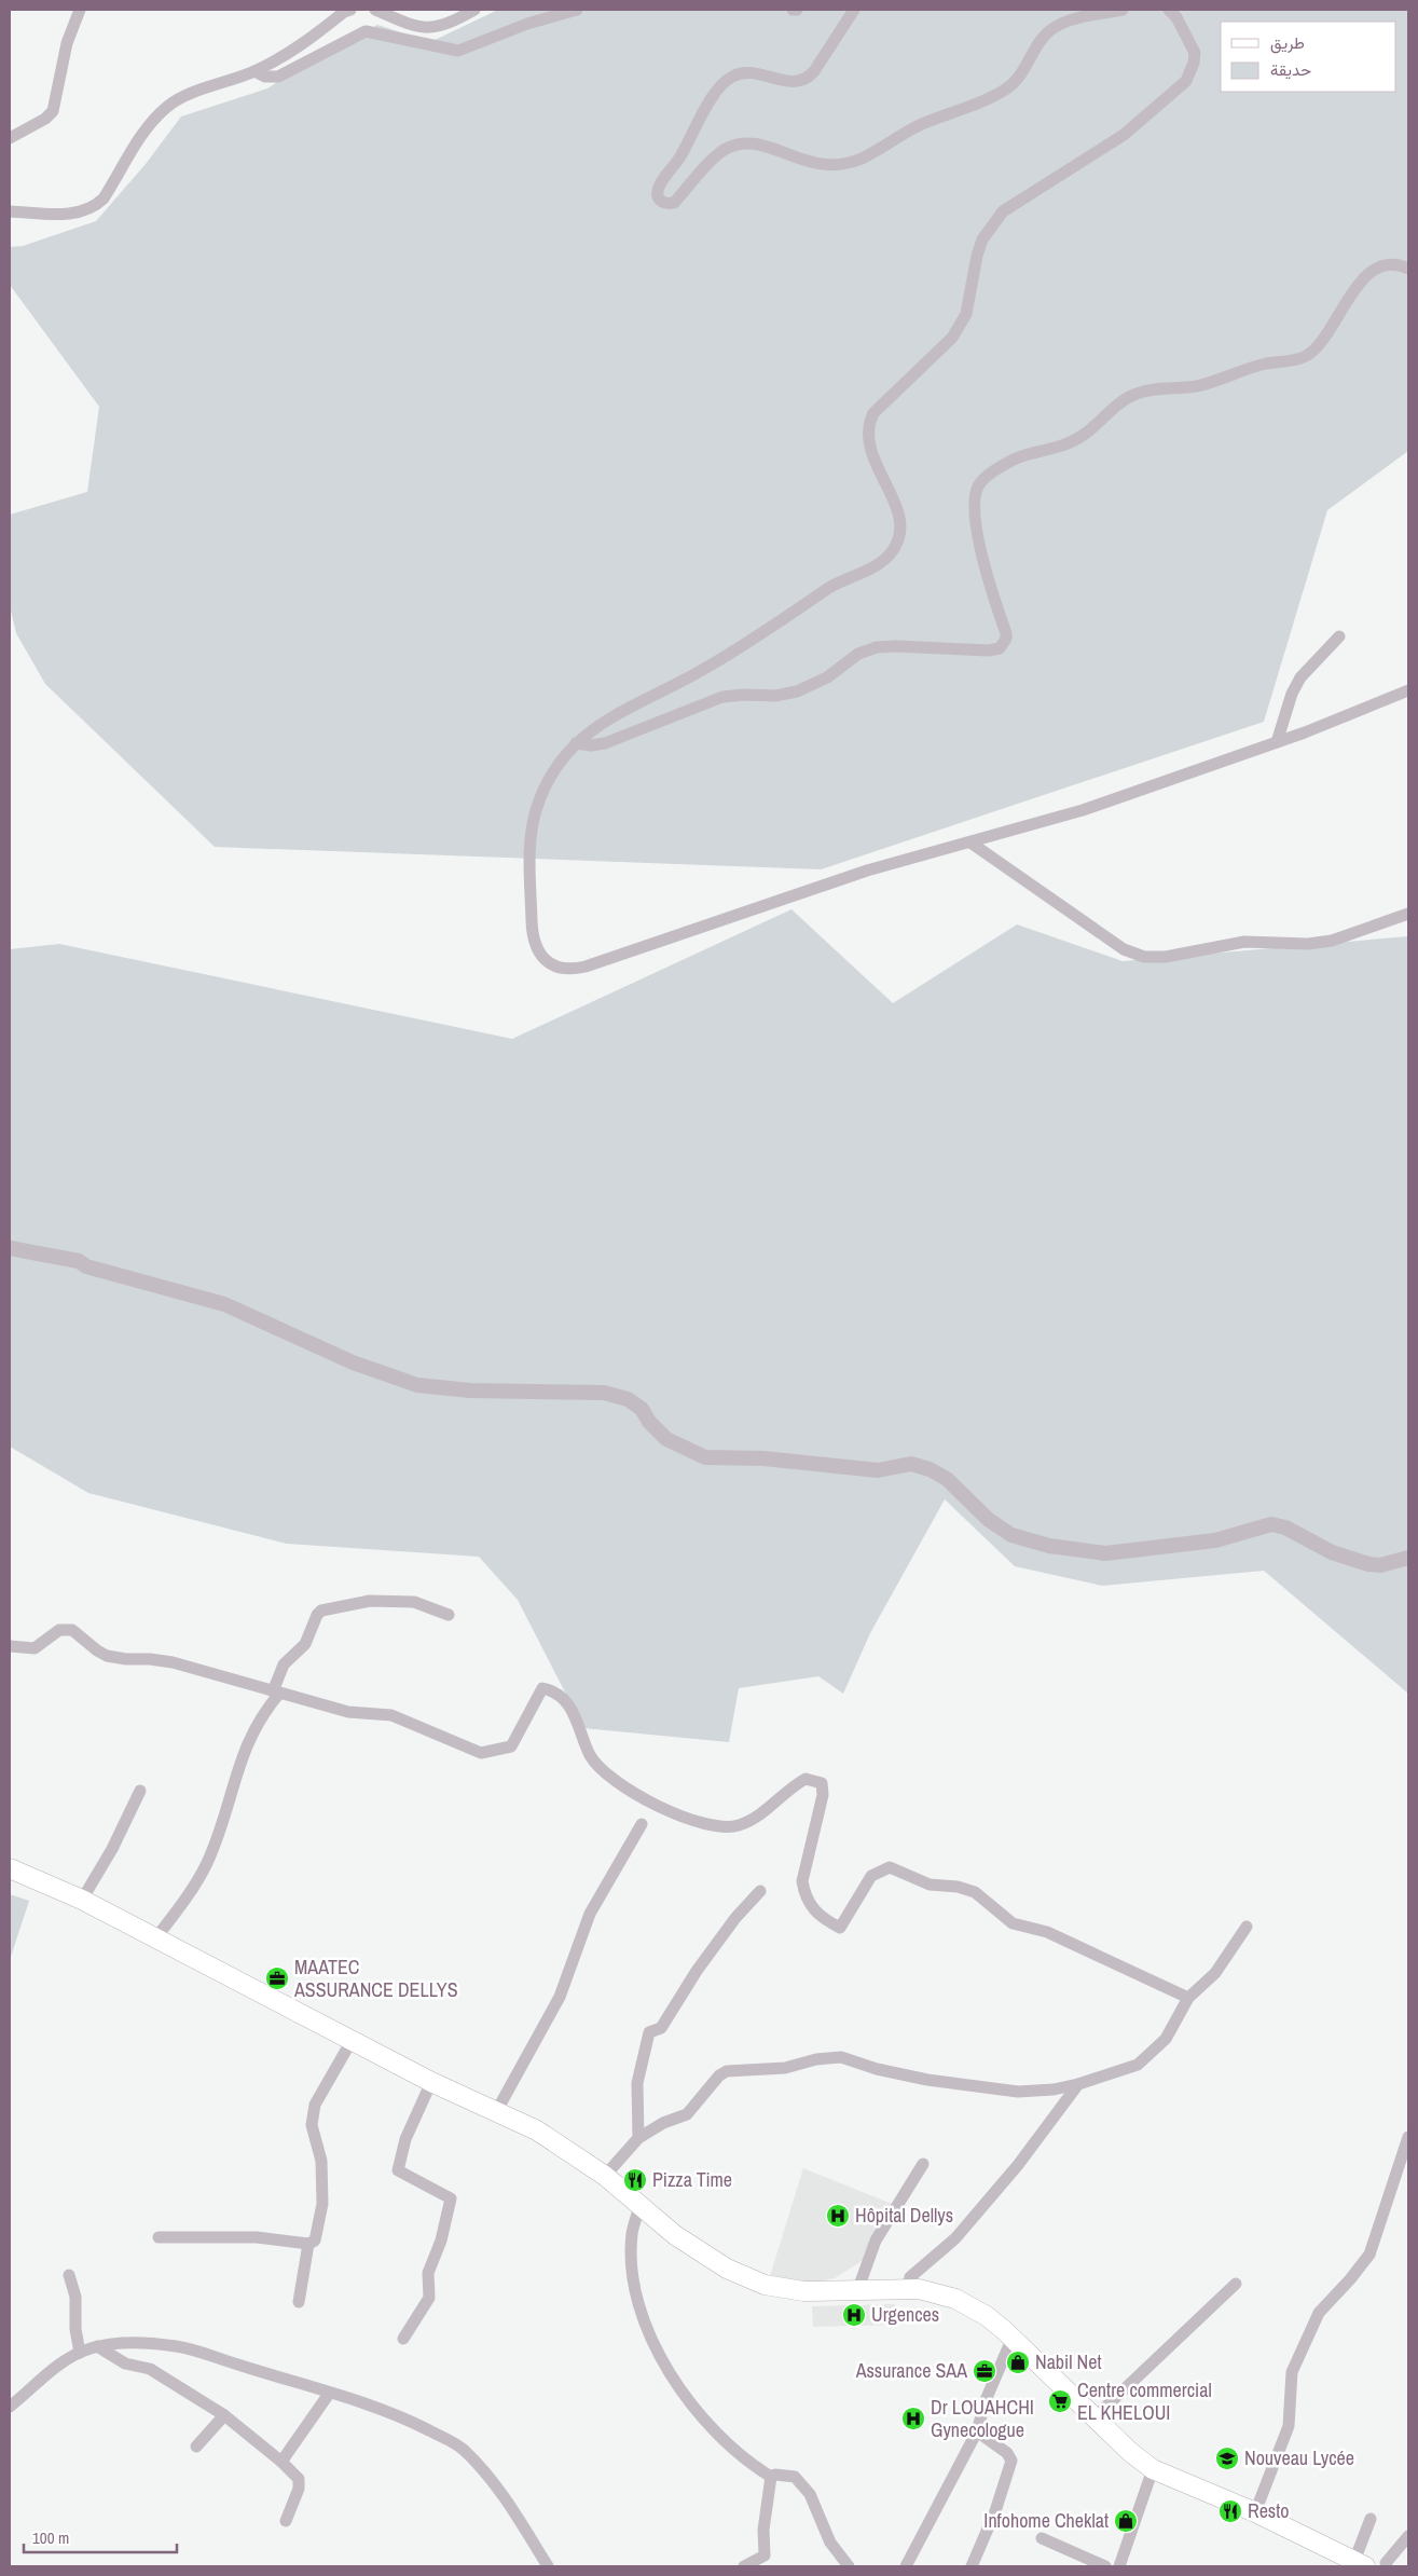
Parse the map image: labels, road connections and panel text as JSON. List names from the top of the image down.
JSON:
{
  "places": {
    "office": ["MAATEC ASSURANCE DELLYS", "Assurance SAA"],
    "restaurant": ["Pizza Time", "Resto"],
    "hospital": ["Hôpital Dellys", "Urgences", "Dr LOUAHCHI Gynecologue"],
    "shop": ["Nabil Net", "Infohome Cheklat"],
    "supermarket": ["Centre commercial EL KHELOUI"],
    "school or university": ["Nouveau Lycée"]
  },
  "legend": ["طريق", "حديقة"],
  "scale_bar": "100 m"
}
